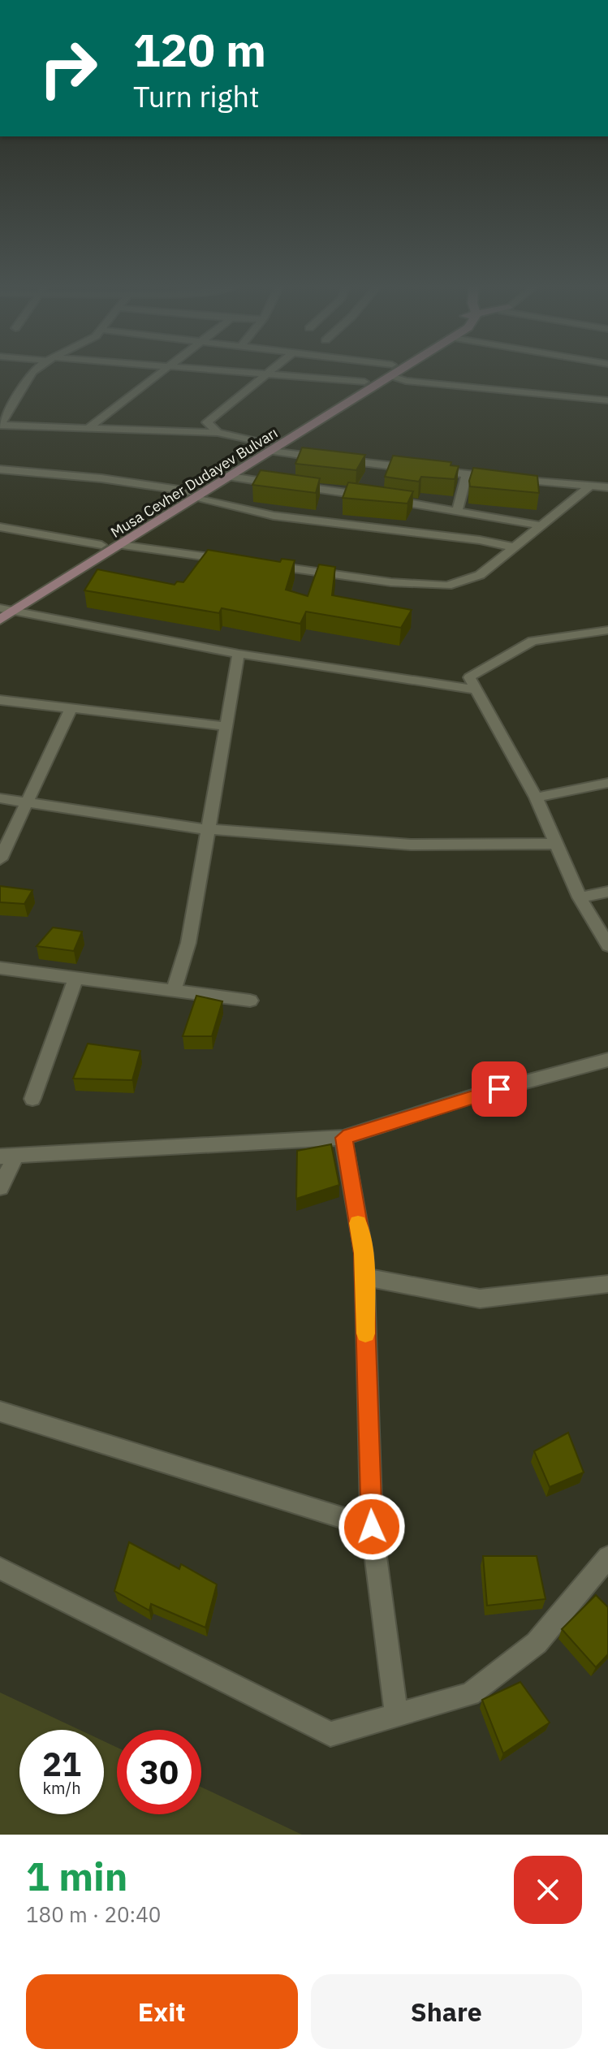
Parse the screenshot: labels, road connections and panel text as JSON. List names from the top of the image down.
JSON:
{
  "streets": {
    "main road": ["Musa Cevher Dudayev Bulvarı"]
  },
  "page": {
    "turn": ["120 m", "Turn right"],
    "speed": "21 km/h",
    "limit": "30",
    "heading": ["1 min", "180 m · 20:40"],
    "buttons": ["Exit", "Share"]
  }
}
